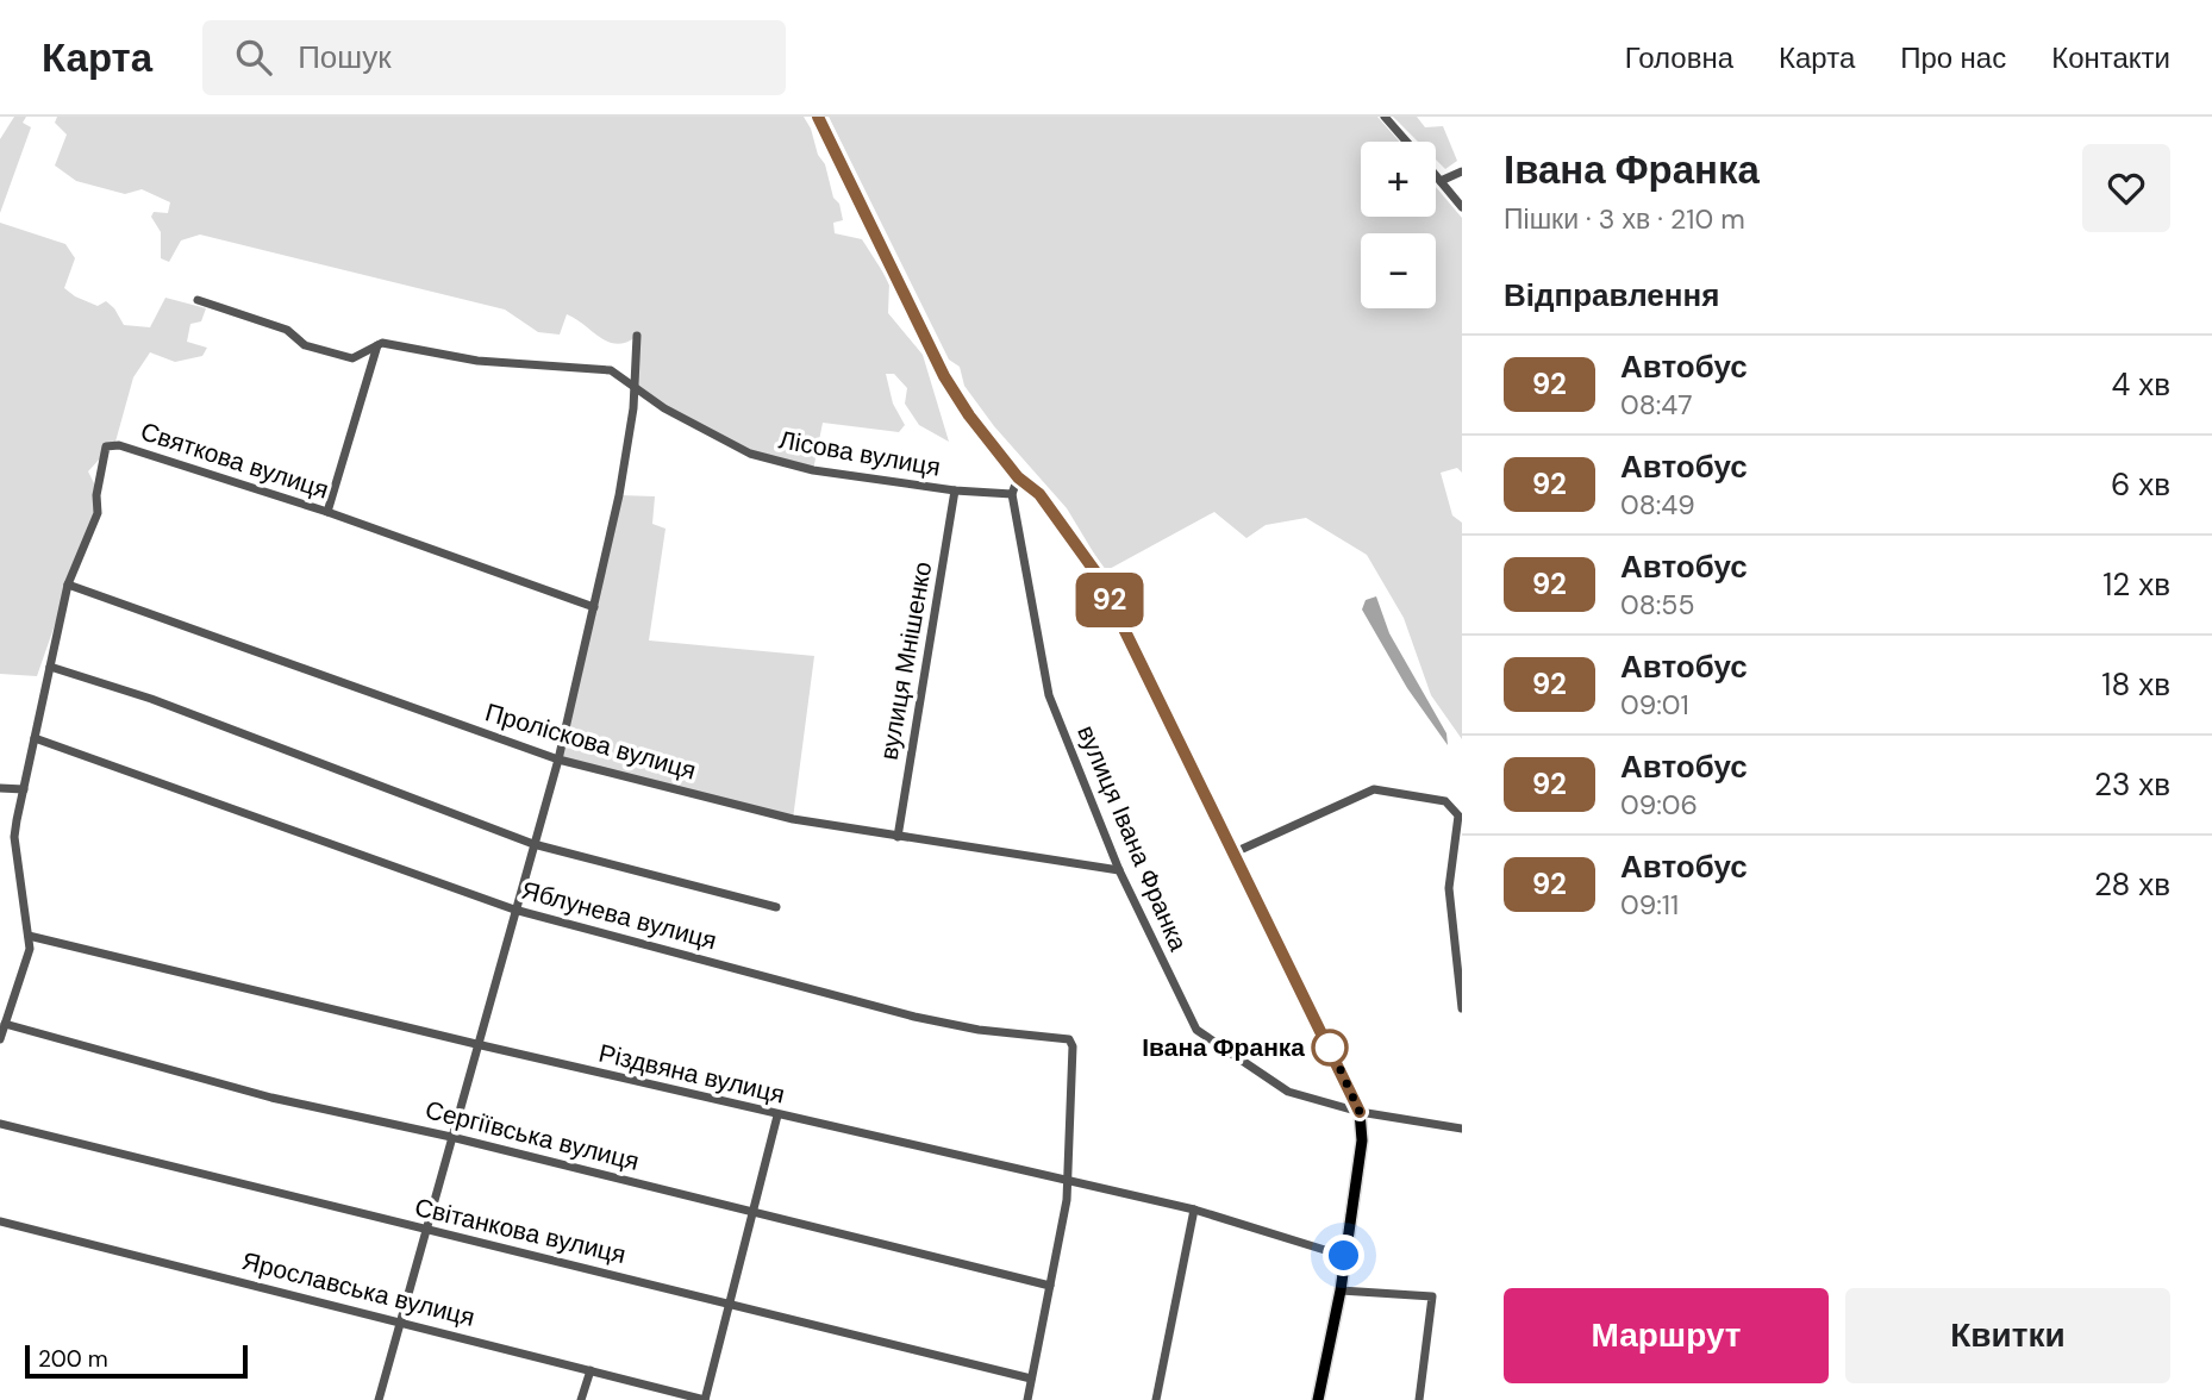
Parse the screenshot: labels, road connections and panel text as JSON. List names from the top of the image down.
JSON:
{
  "streets": {
    "street": [
      "Лісова вулиця",
      "Святкова вулиця",
      "вулиця Мнішенко",
      "Проліскова вулиця",
      "вулиця Івана Франка",
      "Яблунева вулиця",
      "Різдвяна вулиця",
      "Сергіївська вулиця",
      "Світанкова вулиця",
      "Ярославська вулиця"
    ]
  },
  "crossings": [
    ["Лісова вулиця", "вулиця Мнішенко"],
    ["Лісова вулиця", "вулиця Івана Франка"],
    ["Святкова вулиця", "Проліскова вулиця"],
    ["Святкова вулиця", "Яблунева вулиця"],
    ["Святкова вулиця", "Різдвяна вулиця"],
    ["Святкова вулиця", "Сергіївська вулиця"],
    ["вулиця Мнішенко", "Проліскова вулиця"],
    ["Проліскова вулиця", "вулиця Івана Франка"],
    ["Яблунева вулиця", "Різдвяна вулиця"]
  ],
  "places": ["Івана Франка"],
  "lines": ["bus line 92"],
  "scale_bar": "200 m",
  "page": {
    "header": "Карта",
    "search": "Пошук",
    "nav": [
      "Головна",
      "Карта",
      "Про нас",
      "Контакти"
    ],
    "on_map": "92",
    "heading": [
      ["Івана Франка", "Пішки · 3 хв · 210 m"],
      "Відправлення"
    ],
    "map_buttons": ["+", "−"],
    "list": [
      {
        "mark": "92",
        "name": "Автобус",
        "note": "08:47",
        "value": "4 хв"
      },
      {
        "mark": "92",
        "name": "Автобус",
        "note": "08:49",
        "value": "6 хв"
      },
      {
        "mark": "92",
        "name": "Автобус",
        "note": "08:55",
        "value": "12 хв"
      },
      {
        "mark": "92",
        "name": "Автобус",
        "note": "09:01",
        "value": "18 хв"
      },
      {
        "mark": "92",
        "name": "Автобус",
        "note": "09:06",
        "value": "23 хв"
      },
      {
        "mark": "92",
        "name": "Автобус",
        "note": "09:11",
        "value": "28 хв"
      }
    ],
    "buttons": ["Маршрут", "Квитки"],
    "scale": "200 m"
  }
}
